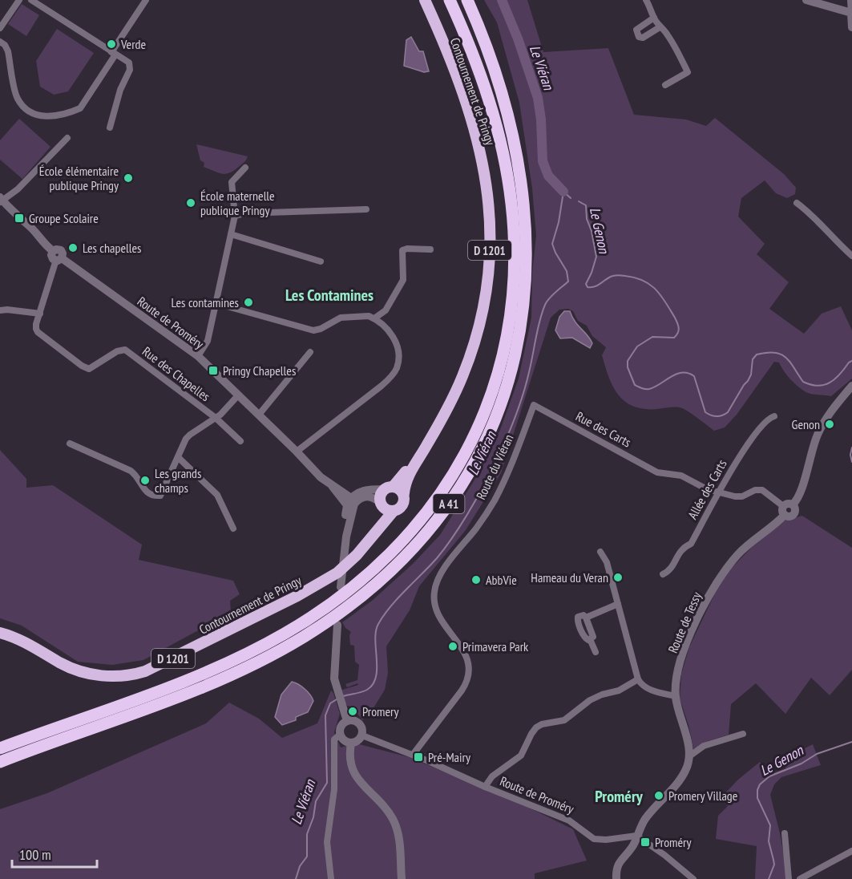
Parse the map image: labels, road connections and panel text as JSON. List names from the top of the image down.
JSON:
{
  "streets": {
    "highway": ["Contournement de Pringy", "D 1201", "A 41"],
    "street": [
      "Route de Proméry",
      "Rue des Chapelles",
      "Rue des Carts",
      "Route du Viéran",
      "Allée des Carts",
      "Route de Tessy"
    ]
  },
  "crossings": [
    ["Route de Proméry", "Rue des Chapelles"],
    ["Route de Proméry", "Route du Viéran"],
    ["Rue des Carts", "Route du Viéran"],
    ["Rue des Carts", "Allée des Carts"],
    ["Rue des Carts", "Route de Tessy"]
  ],
  "districts": ["Les Contamines", "Proméry"],
  "water": ["Le Viéran", "Le Genon"],
  "places": {
    "other": [
      "Verde",
      "École élémentaire publique Pringy",
      "École maternelle publique Pringy",
      "Les chapelles",
      "Les contamines",
      "Genon",
      "Les grands champs",
      "Hameau du Veran",
      "AbbVie",
      "Primavera Park",
      "Promery",
      "Promery Village"
    ],
    "transit": [
      "Groupe Scolaire",
      "Pringy Chapelles",
      "Pré-Mairy",
      "Proméry"
    ]
  },
  "scale_bar": "100 m"
}
